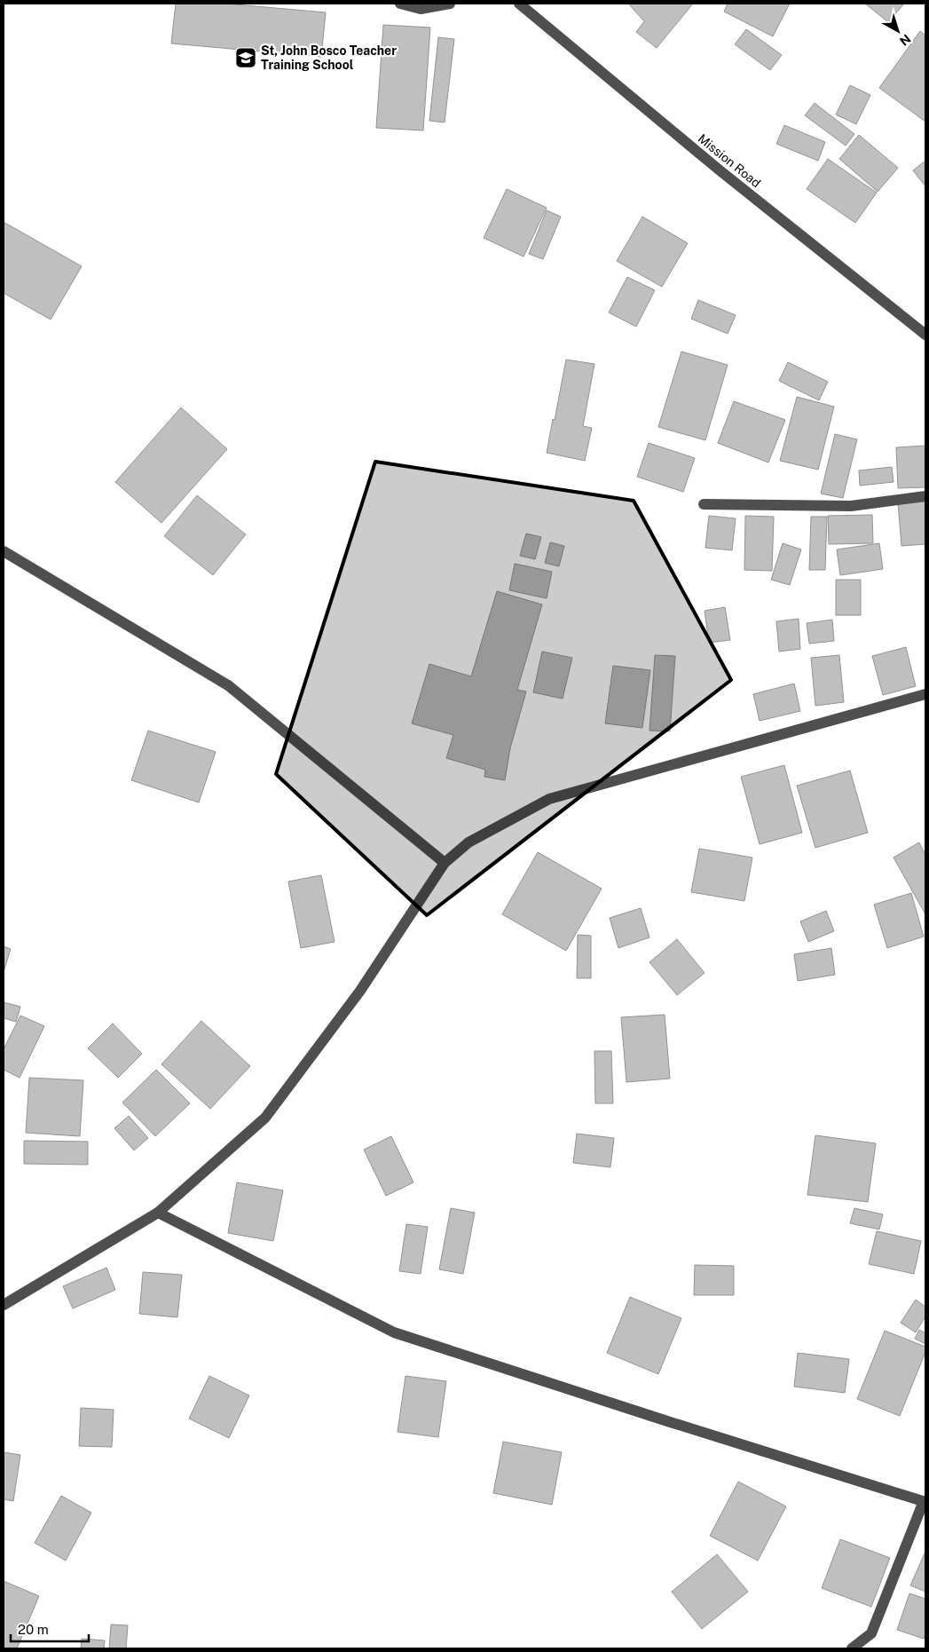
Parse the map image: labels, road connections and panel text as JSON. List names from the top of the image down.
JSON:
{
  "streets": {
    "street": ["Mission Road"]
  },
  "places": {
    "school or university": ["St, John Bosco Teacher Training School"]
  },
  "scale_bar": "20 m",
  "north": "bottom right"
}
